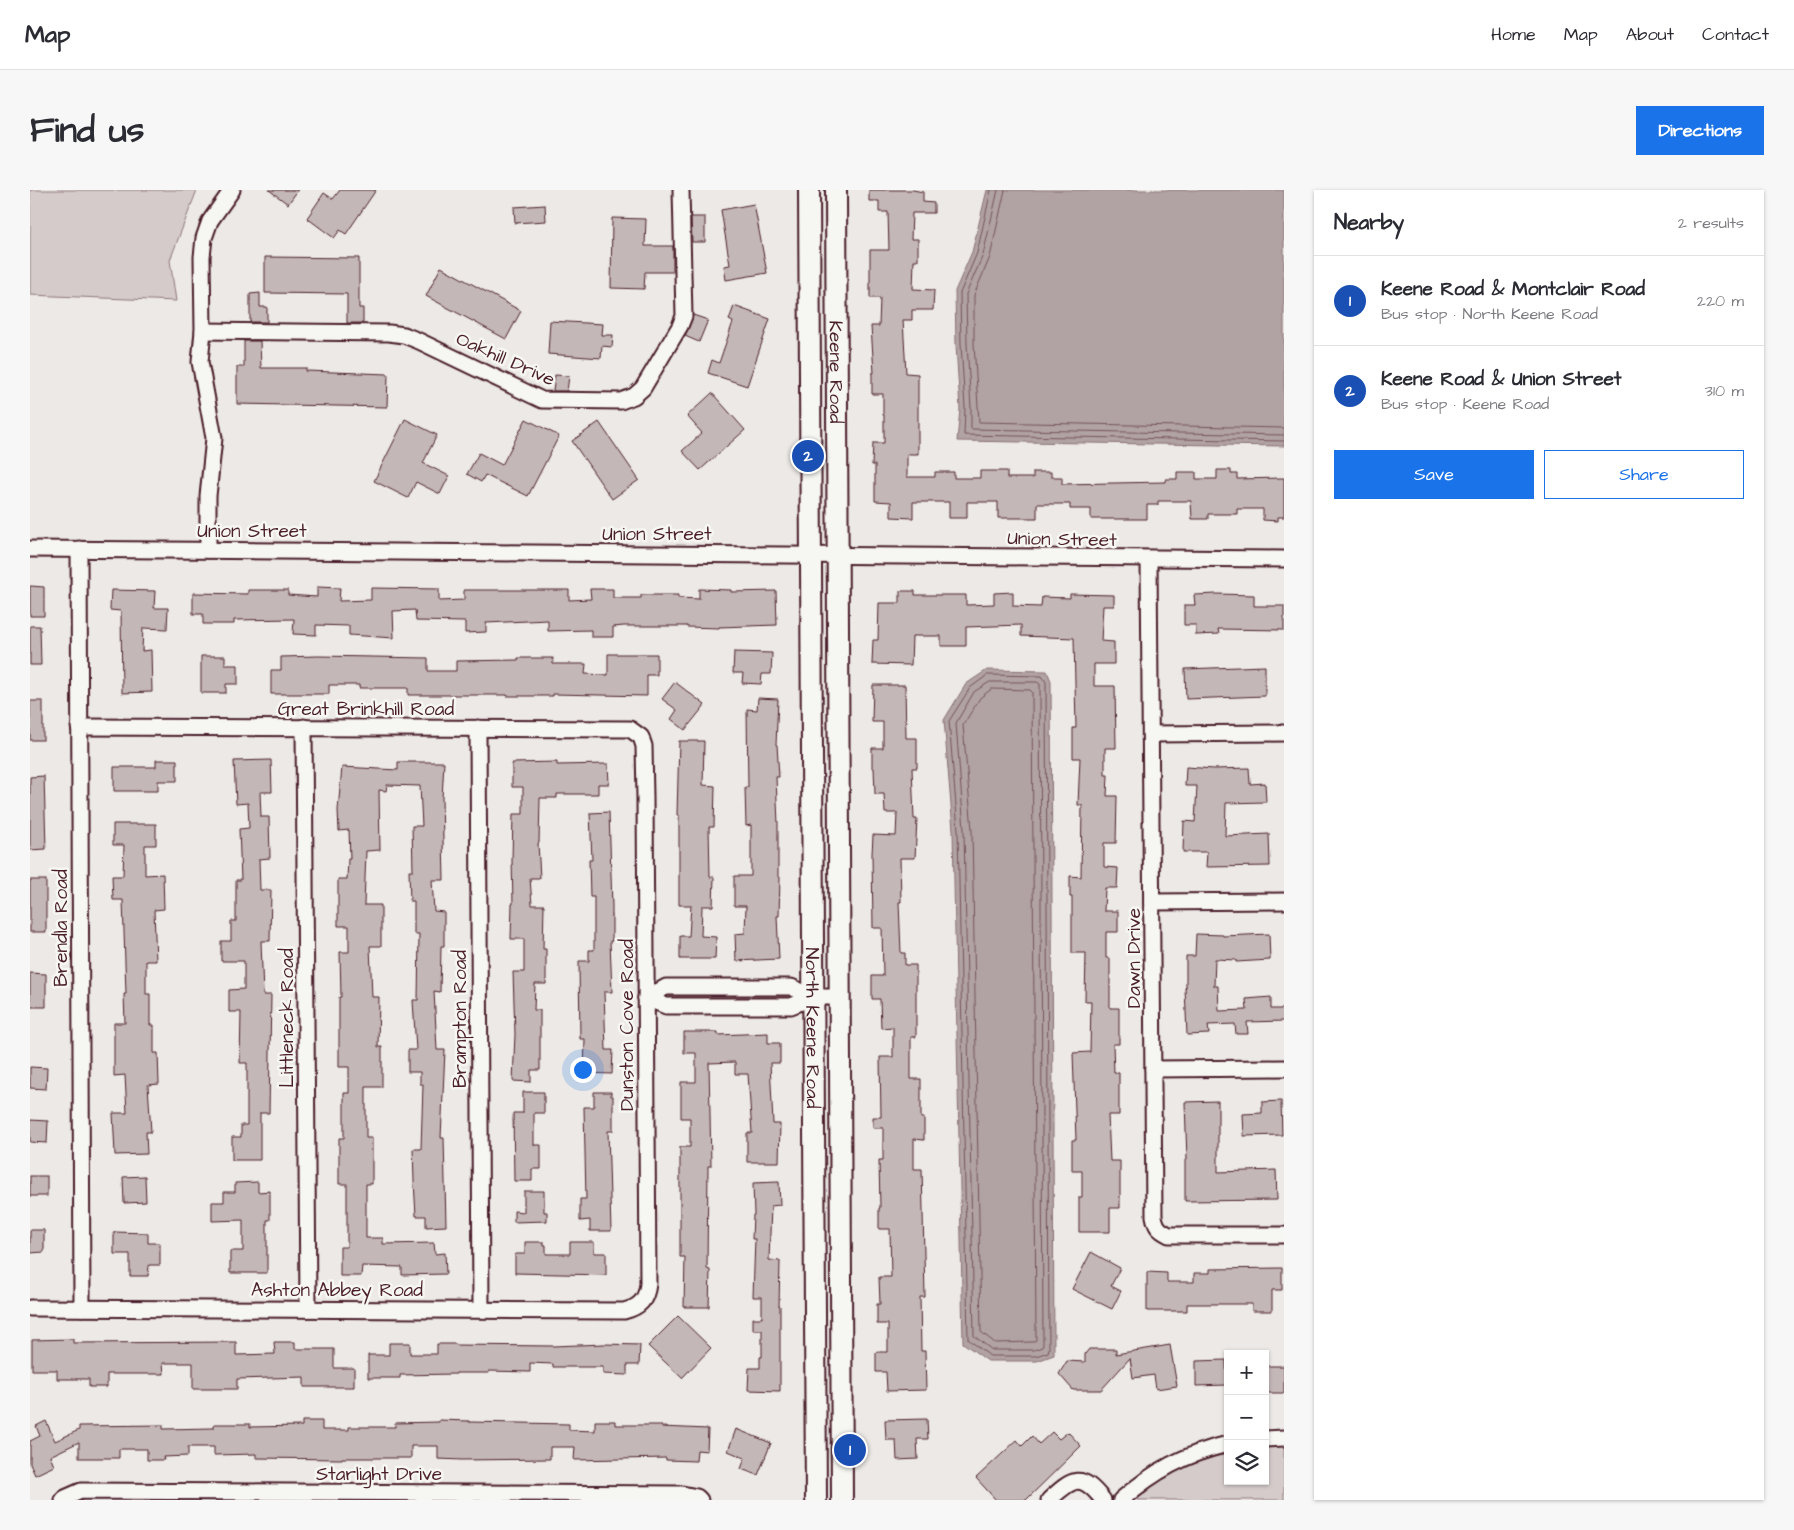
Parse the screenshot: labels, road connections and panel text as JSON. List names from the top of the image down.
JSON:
{
  "streets": {
    "main road": ["Keene Road", "North Keene Road"],
    "street": [
      "Oakhill Drive",
      "Union Street",
      "Great Brinkhill Road",
      "Brendla Road",
      "Dawn Drive",
      "Littleneck Road",
      "Brampton Road",
      "Dunston Cove Road",
      "Ashton Abbey Road",
      "Starlight Drive"
    ]
  },
  "crossings": [
    ["Keene Road", "Union Street"],
    ["Keene Road", "North Keene Road"],
    ["Union Street", "Brendla Road"],
    ["Union Street", "Dawn Drive"],
    ["Union Street", "North Keene Road"],
    ["Great Brinkhill Road", "Brendla Road"],
    ["Great Brinkhill Road", "Littleneck Road"],
    ["Great Brinkhill Road", "Brampton Road"],
    ["Great Brinkhill Road", "Dunston Cove Road"],
    ["Brendla Road", "Ashton Abbey Road"],
    ["Littleneck Road", "Ashton Abbey Road"],
    ["Brampton Road", "Ashton Abbey Road"],
    ["Dunston Cove Road", "Ashton Abbey Road"]
  ],
  "page": {
    "header": "Map",
    "nav": [
      "Home",
      "Map",
      "About",
      "Contact"
    ],
    "title": "Find us",
    "buttons": [
      "Directions",
      ["Save", "Share"]
    ],
    "heading": ["Nearby", "2 results"],
    "list": [
      {
        "mark": "1",
        "name": "Keene Road & Montclair Road",
        "note": "Bus stop · North Keene Road",
        "value": "220 m"
      },
      {
        "mark": "2",
        "name": "Keene Road & Union Street",
        "note": "Bus stop · Keene Road",
        "value": "310 m"
      }
    ],
    "pins": ["2", "1"],
    "map_buttons": ["+", "−"]
  }
}
